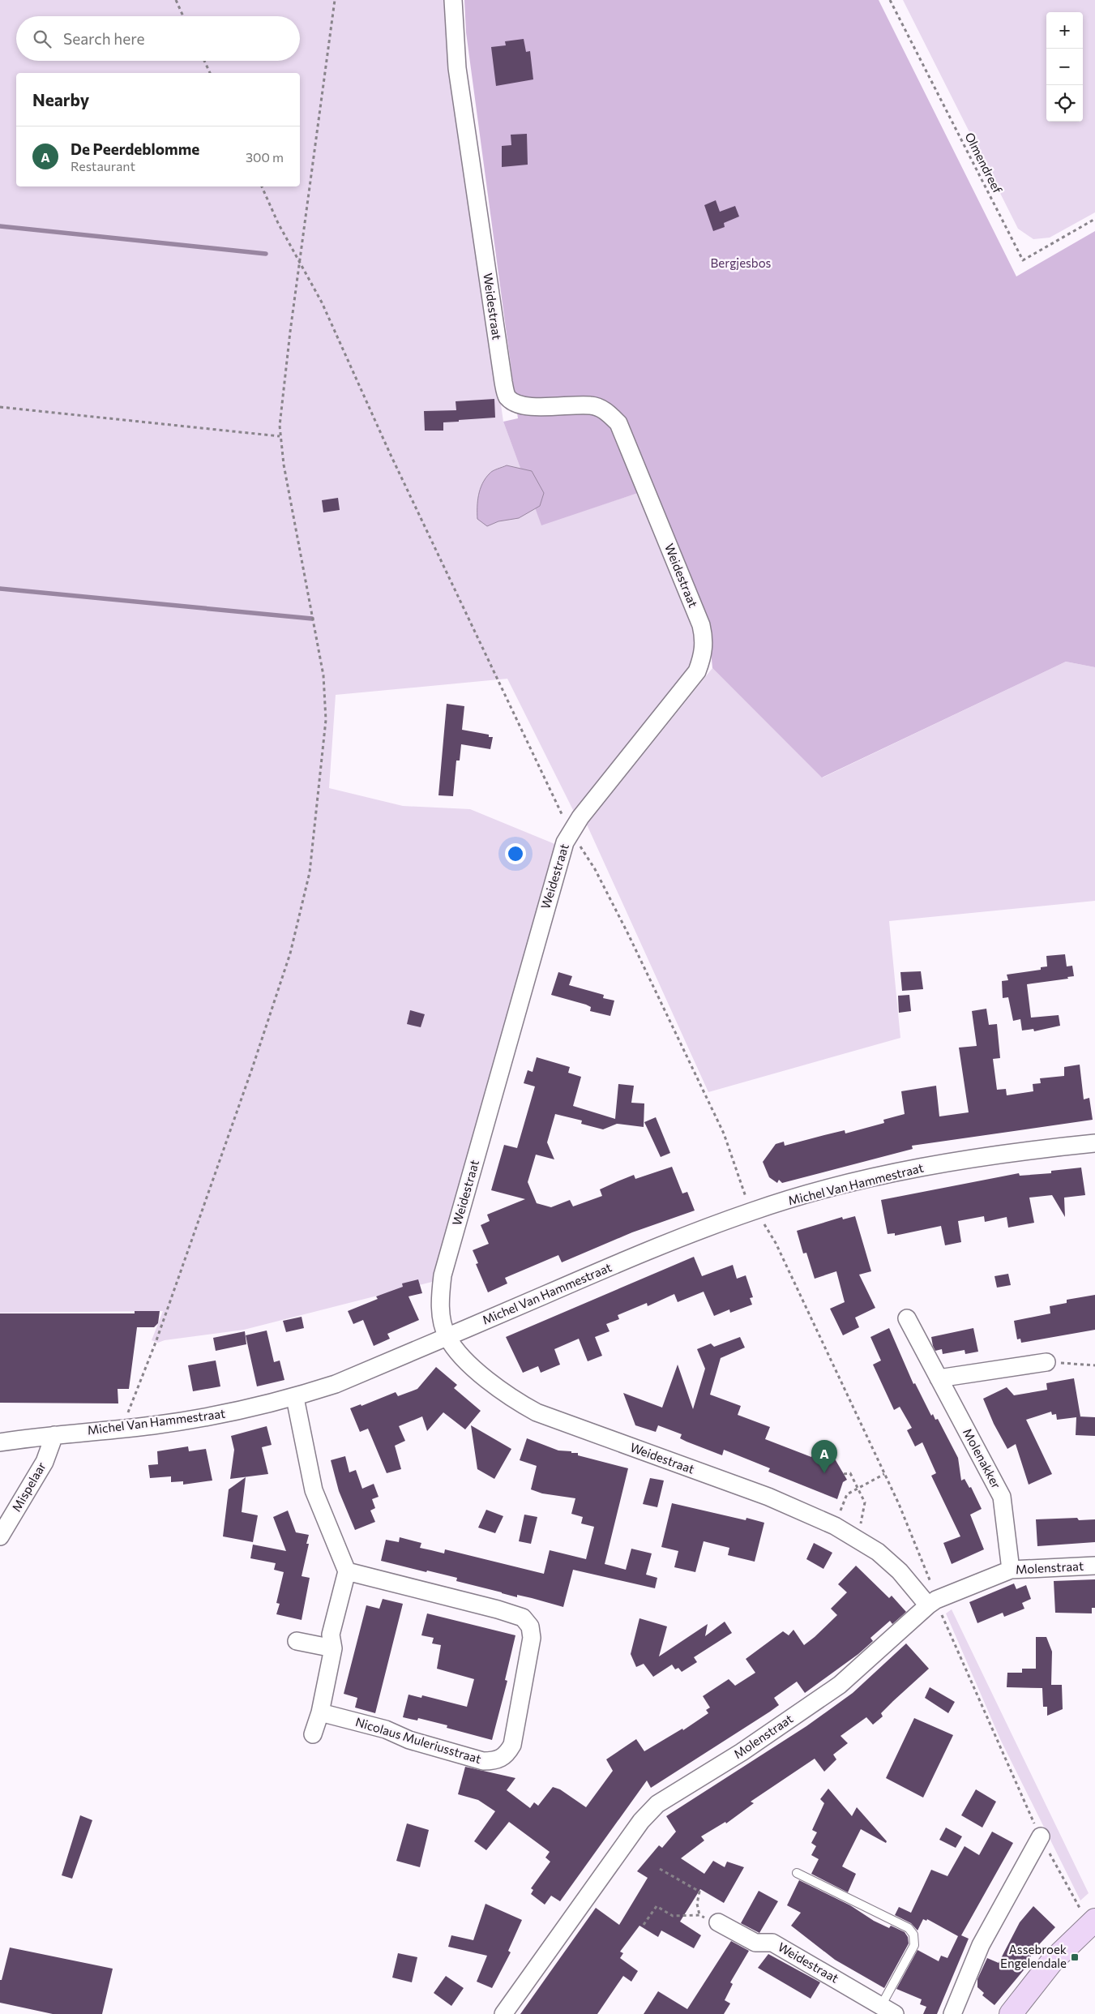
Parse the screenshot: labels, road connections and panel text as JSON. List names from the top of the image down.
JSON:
{
  "streets": {
    "street": [
      "Weidestraat",
      "Michel Van Hammestraat",
      "Molenakker",
      "Mispelaar",
      "Molenstraat",
      "Nicolaus Muleriusstraat"
    ],
    "path": ["Olmendreef"]
  },
  "crossings": [
    ["Weidestraat", "Michel Van Hammestraat"],
    ["Weidestraat", "Molenstraat"],
    ["Michel Van Hammestraat", "Mispelaar"],
    ["Molenakker", "Molenstraat"]
  ],
  "parks": ["Bergjesbos"],
  "places": {
    "transit": ["Assebroek Engelendale"]
  },
  "page": {
    "map_buttons": ["+", "−"],
    "search": "Search here",
    "heading": "Nearby",
    "list": [
      {
        "mark": "A",
        "name": "De Peerdeblomme",
        "note": "Restaurant",
        "value": "300 m"
      }
    ],
    "pins": "A"
  }
}
